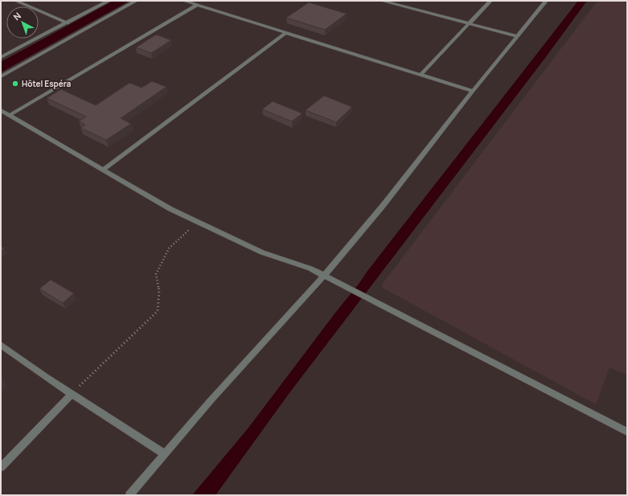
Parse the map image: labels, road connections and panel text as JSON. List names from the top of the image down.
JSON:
{
  "places": ["Hôtel Espéra"],
  "north": "top left"
}
